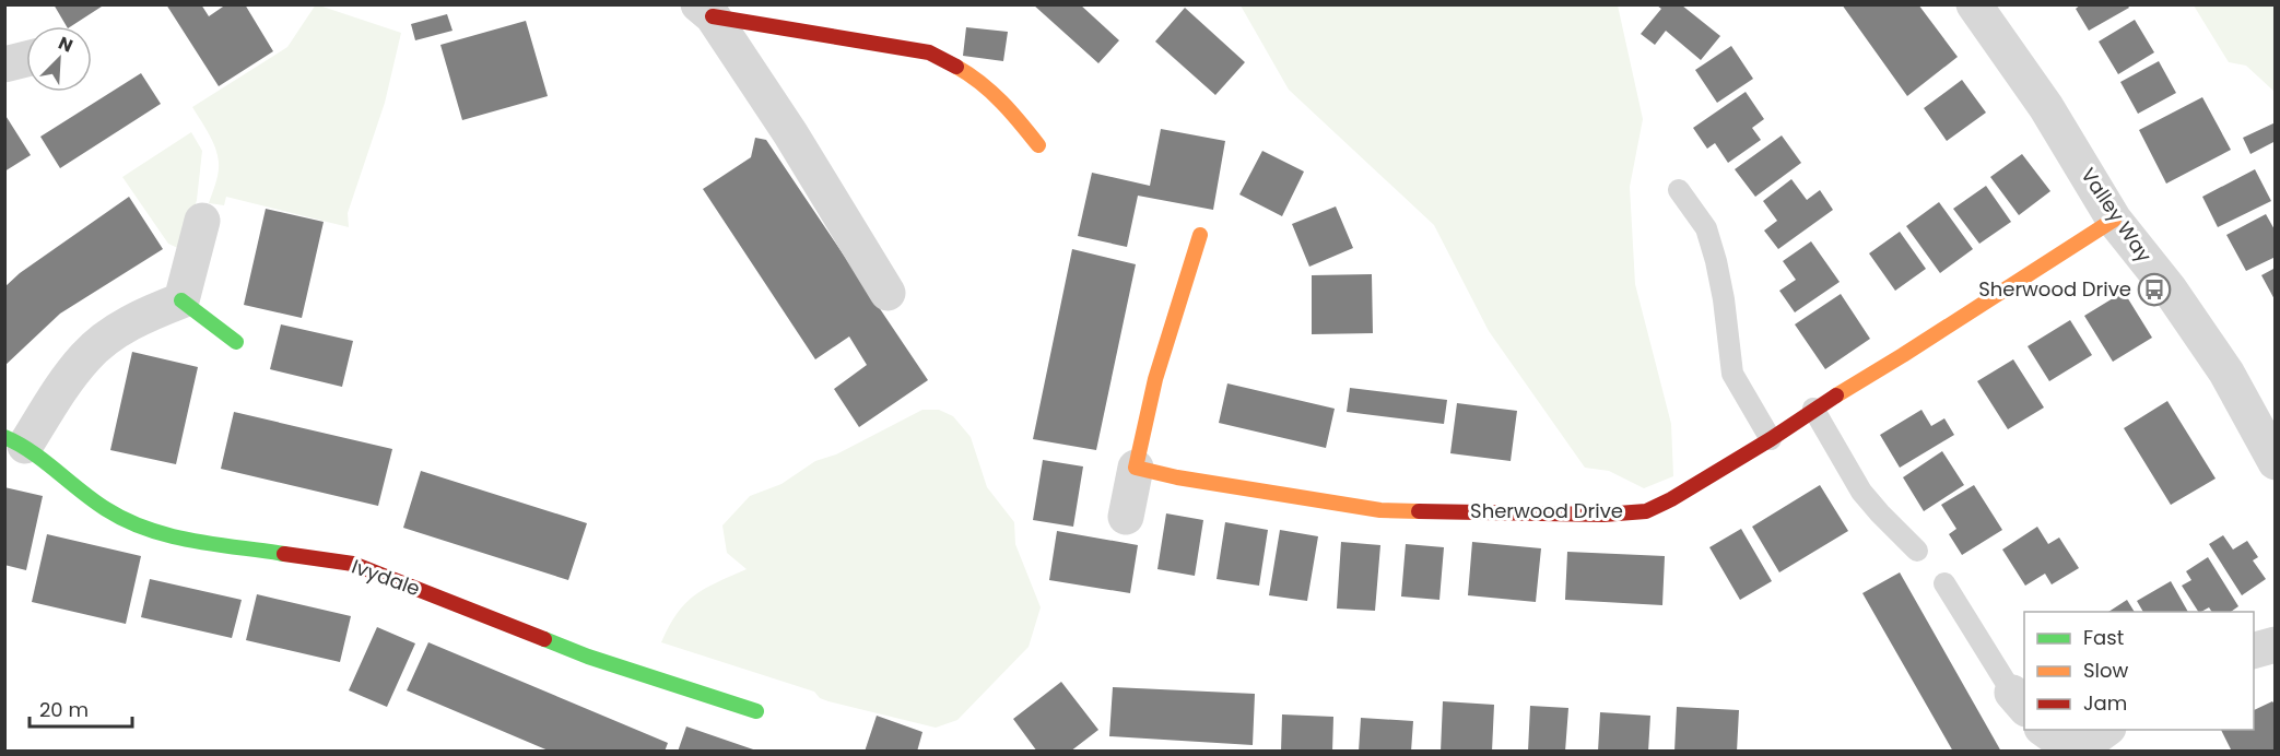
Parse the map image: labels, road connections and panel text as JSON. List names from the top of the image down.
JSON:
{
  "streets": {
    "street": ["Valley Way", "Sherwood Drive", "Ivydale"]
  },
  "crossings": [
    ["Valley Way", "Sherwood Drive"]
  ],
  "places": {
    "bus stop": ["Sherwood Drive"]
  },
  "legend": ["Fast", "Slow", "Jam"],
  "scale_bar": "20 m",
  "north": "top right"
}
